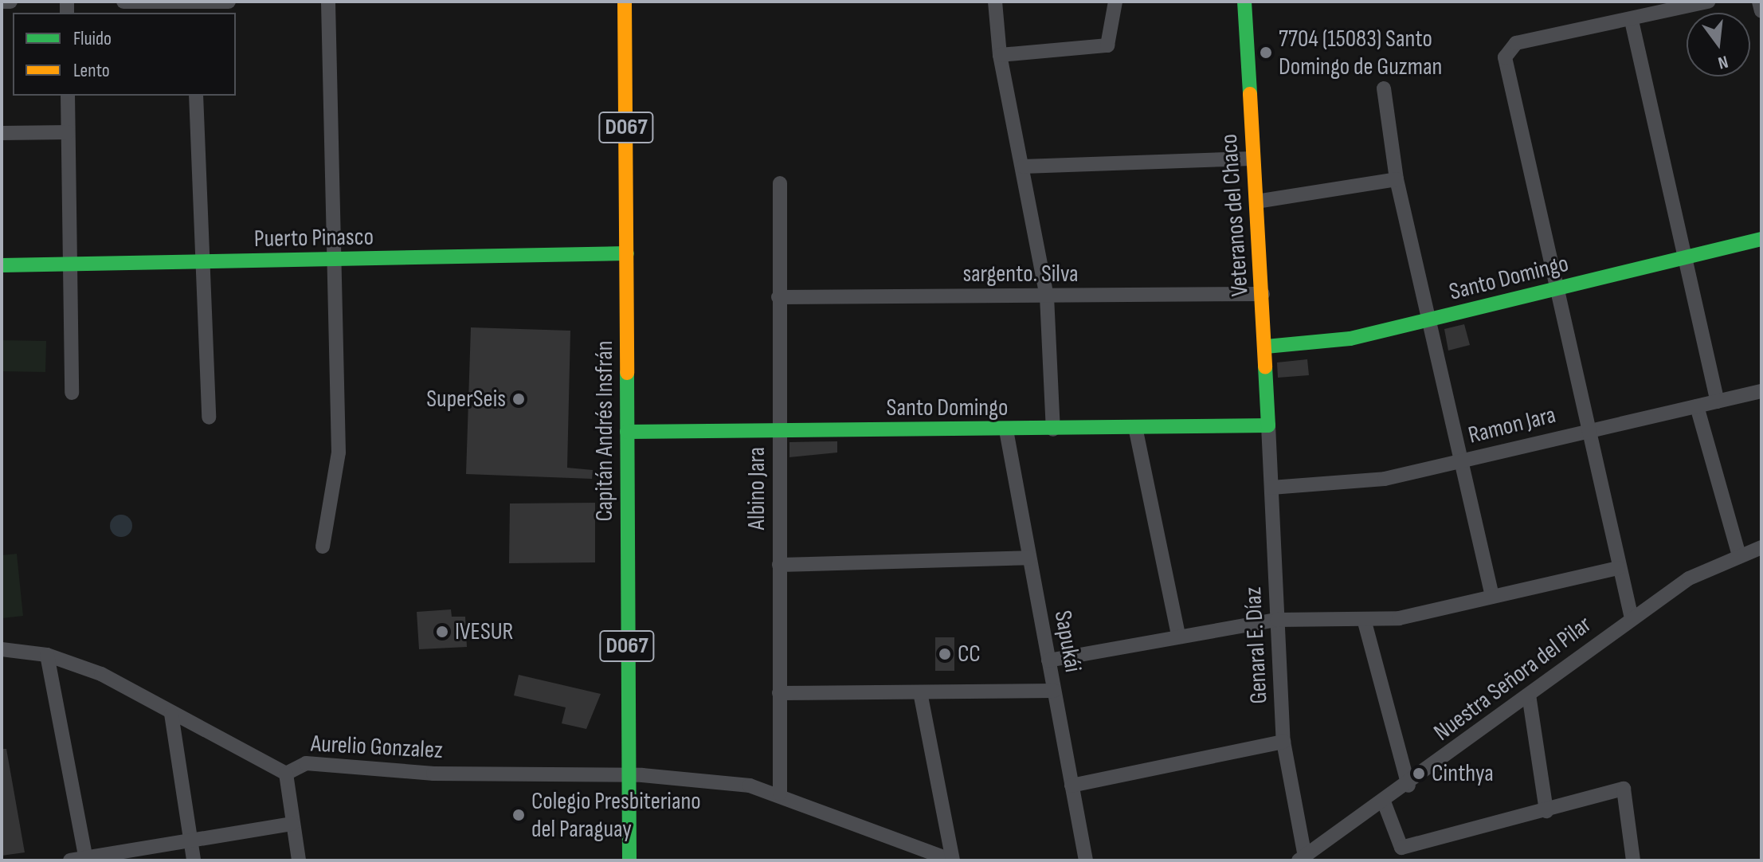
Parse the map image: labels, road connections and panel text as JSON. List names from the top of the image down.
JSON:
{
  "streets": {
    "street": [
      "D067",
      "Veteranos del Chaco",
      "Puerto Pinasco",
      "sargento. Silva",
      "Santo Domingo",
      "Ramon Jara",
      "Capitán Andrés Insfrán",
      "Albino Jara",
      "Sapukái",
      "Genaral E. Díaz",
      "Nuestra Señora del Pilar",
      "Aurelio Gonzalez"
    ]
  },
  "crossings": [
    ["Veteranos del Chaco", "sargento. Silva"],
    ["Veteranos del Chaco", "Santo Domingo"],
    ["Veteranos del Chaco", "Genaral E. Díaz"],
    ["Puerto Pinasco", "Capitán Andrés Insfrán"],
    ["sargento. Silva", "Albino Jara"],
    ["Santo Domingo", "Capitán Andrés Insfrán"],
    ["Santo Domingo", "Albino Jara"],
    ["Santo Domingo", "Sapukái"],
    ["Santo Domingo", "Genaral E. Díaz"],
    ["Ramon Jara", "Genaral E. Díaz"],
    ["Capitán Andrés Insfrán", "Aurelio Gonzalez"],
    ["Genaral E. Díaz", "Nuestra Señora del Pilar"]
  ],
  "places": [
    "7704 (15083) Santo Domingo de Guzman",
    "SuperSeis",
    "IVESUR",
    "CC",
    "Cinthya",
    "Colegio Presbiteriano del Paraguay"
  ],
  "legend": ["Fluido", "Lento"],
  "north": "bottom"
}
